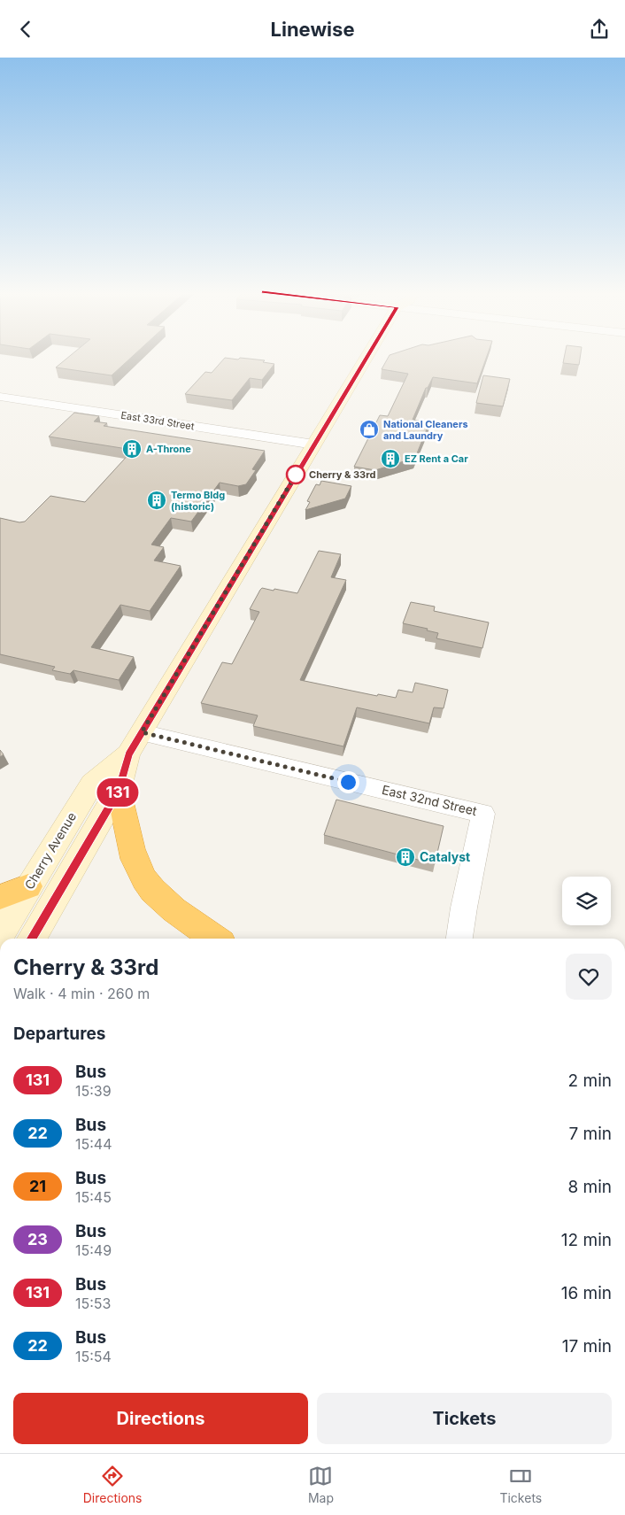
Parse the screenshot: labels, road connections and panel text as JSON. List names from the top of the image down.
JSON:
{
  "streets": {
    "main road": ["Cherry Avenue"],
    "street": ["East 33rd Street", "East 32nd Street"]
  },
  "crossings": [
    ["East 33rd Street", "Cherry Avenue"],
    ["East 32nd Street", "Cherry Avenue"]
  ],
  "places": {
    "shop": ["National Cleaners and Laundry"],
    "building": [
      "A-Throne",
      "EZ Rent a Car",
      "Termo Bldg (historic)",
      "Catalyst"
    ],
    "other": ["Cherry & 33rd"]
  },
  "lines": ["bus line 131"],
  "page": {
    "header": "Linewise",
    "on_map": "131",
    "heading": [
      ["Cherry & 33rd", "Walk · 4 min · 260 m"],
      "Departures"
    ],
    "list": [
      {
        "mark": "131",
        "name": "Bus",
        "note": "15:39",
        "value": "2 min"
      },
      {
        "mark": "22",
        "name": "Bus",
        "note": "15:44",
        "value": "7 min"
      },
      {
        "mark": "21",
        "name": "Bus",
        "note": "15:45",
        "value": "8 min"
      },
      {
        "mark": "23",
        "name": "Bus",
        "note": "15:49",
        "value": "12 min"
      },
      {
        "mark": "131",
        "name": "Bus",
        "note": "15:53",
        "value": "16 min"
      },
      {
        "mark": "22",
        "name": "Bus",
        "note": "15:54",
        "value": "17 min"
      }
    ],
    "buttons": ["Directions", "Tickets"],
    "tabs": ["Directions", "Map", "Tickets"]
  }
}
